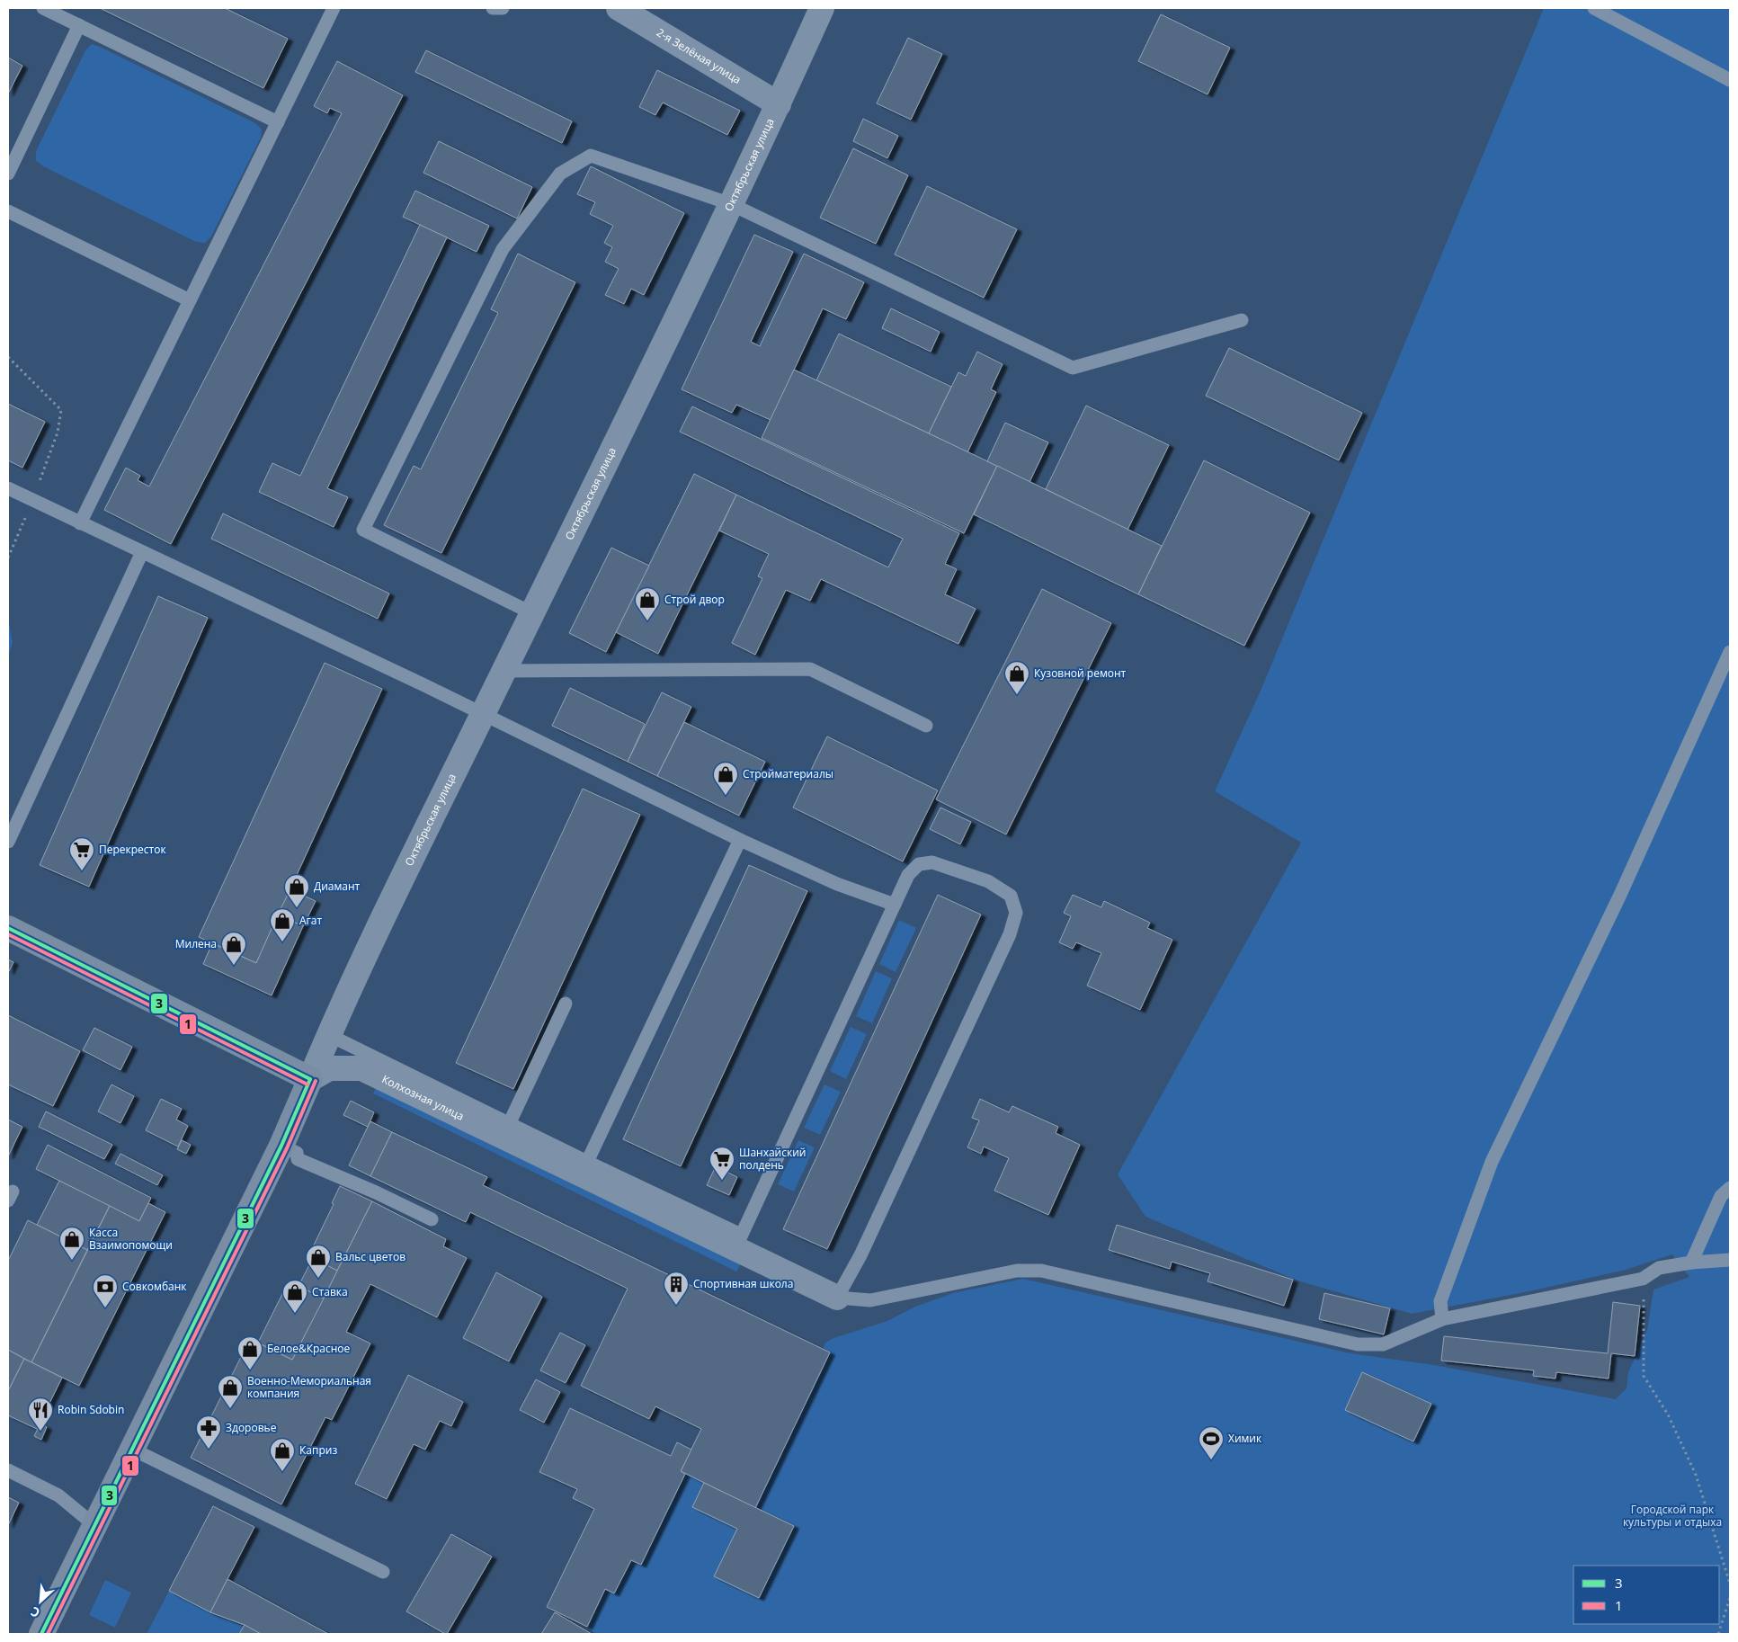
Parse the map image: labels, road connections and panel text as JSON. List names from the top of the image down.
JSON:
{
  "streets": {
    "street": ["2-я Зелёная улица", "Октябрьская улица", "Колхозная улица"]
  },
  "crossings": [
    ["2-я Зелёная улица", "Октябрьская улица"],
    ["Октябрьская улица", "Колхозная улица"]
  ],
  "parks": ["Городской парк культуры и отдыха"],
  "places": {
    "shop": [
      "Строй двор",
      "Кузовной ремонт",
      "Стройматериалы",
      "Диамант",
      "Агат",
      "Милена",
      "Касса Взаимопомощи",
      "Вальс цветов",
      "Ставка",
      "Белое&Красное",
      "Военно-Мемориальная компания",
      "Каприз"
    ],
    "supermarket": ["Перекресток", "Шанхайский полдень"],
    "building": ["Спортивная школа"],
    "bank": ["Совкомбанк"],
    "restaurant": ["Robin Sdobin"],
    "pharmacy": ["Здоровье"],
    "sports": ["Химик"]
  },
  "lines": ["transit line 3", "transit line 1"],
  "legend": ["3", "1"],
  "north": "bottom left"
}
